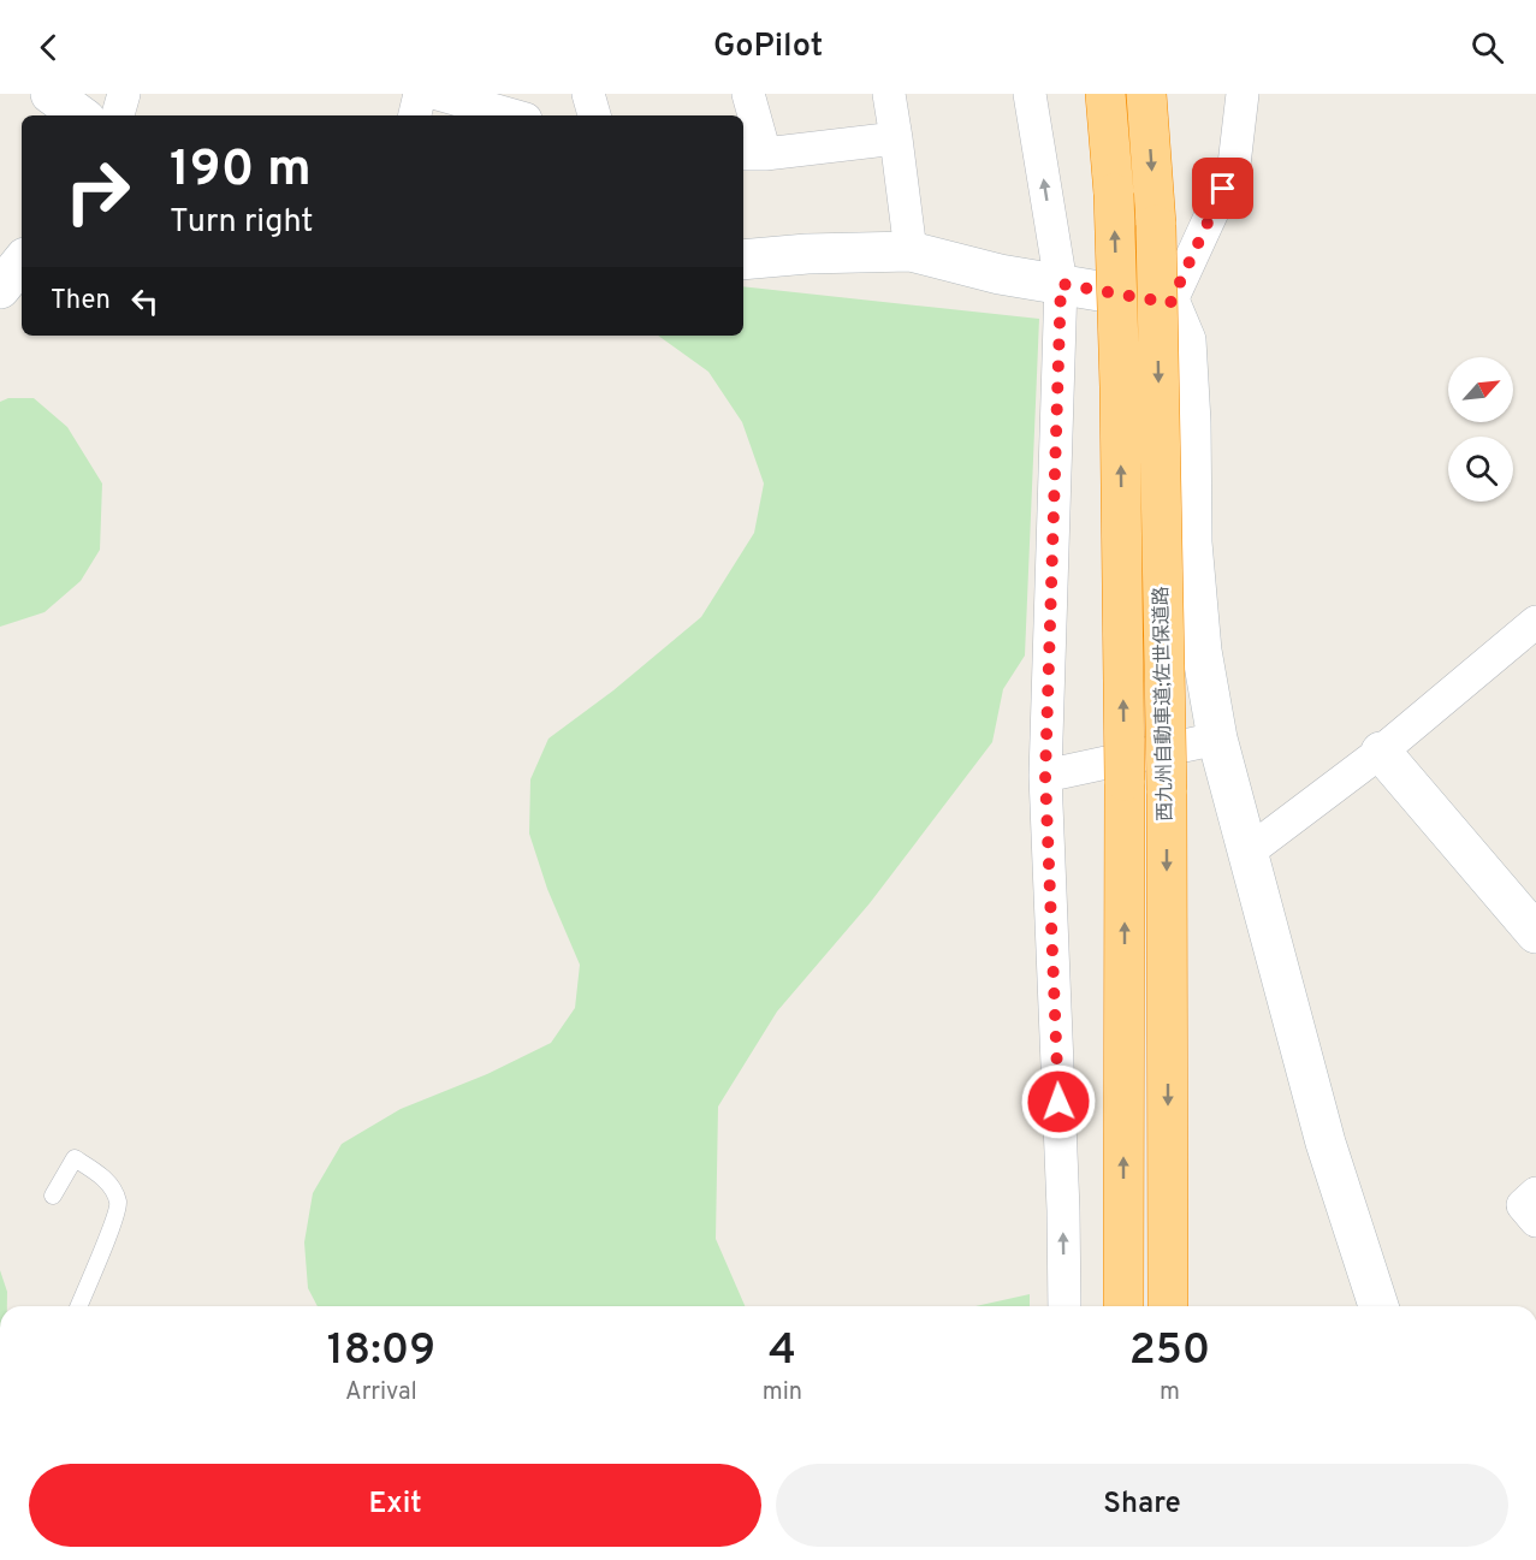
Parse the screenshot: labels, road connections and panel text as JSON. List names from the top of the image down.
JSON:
{
  "streets": {
    "highway": ["西九州自動車道;佐世保道路"]
  },
  "north": "top right",
  "page": {
    "header": "GoPilot",
    "turn": ["190 m", "Turn right"],
    "then": "Then",
    "eta": [
      "18:09",
      "Arrival",
      "4",
      "min",
      "250",
      "m"
    ],
    "buttons": ["Exit", "Share"]
  }
}
